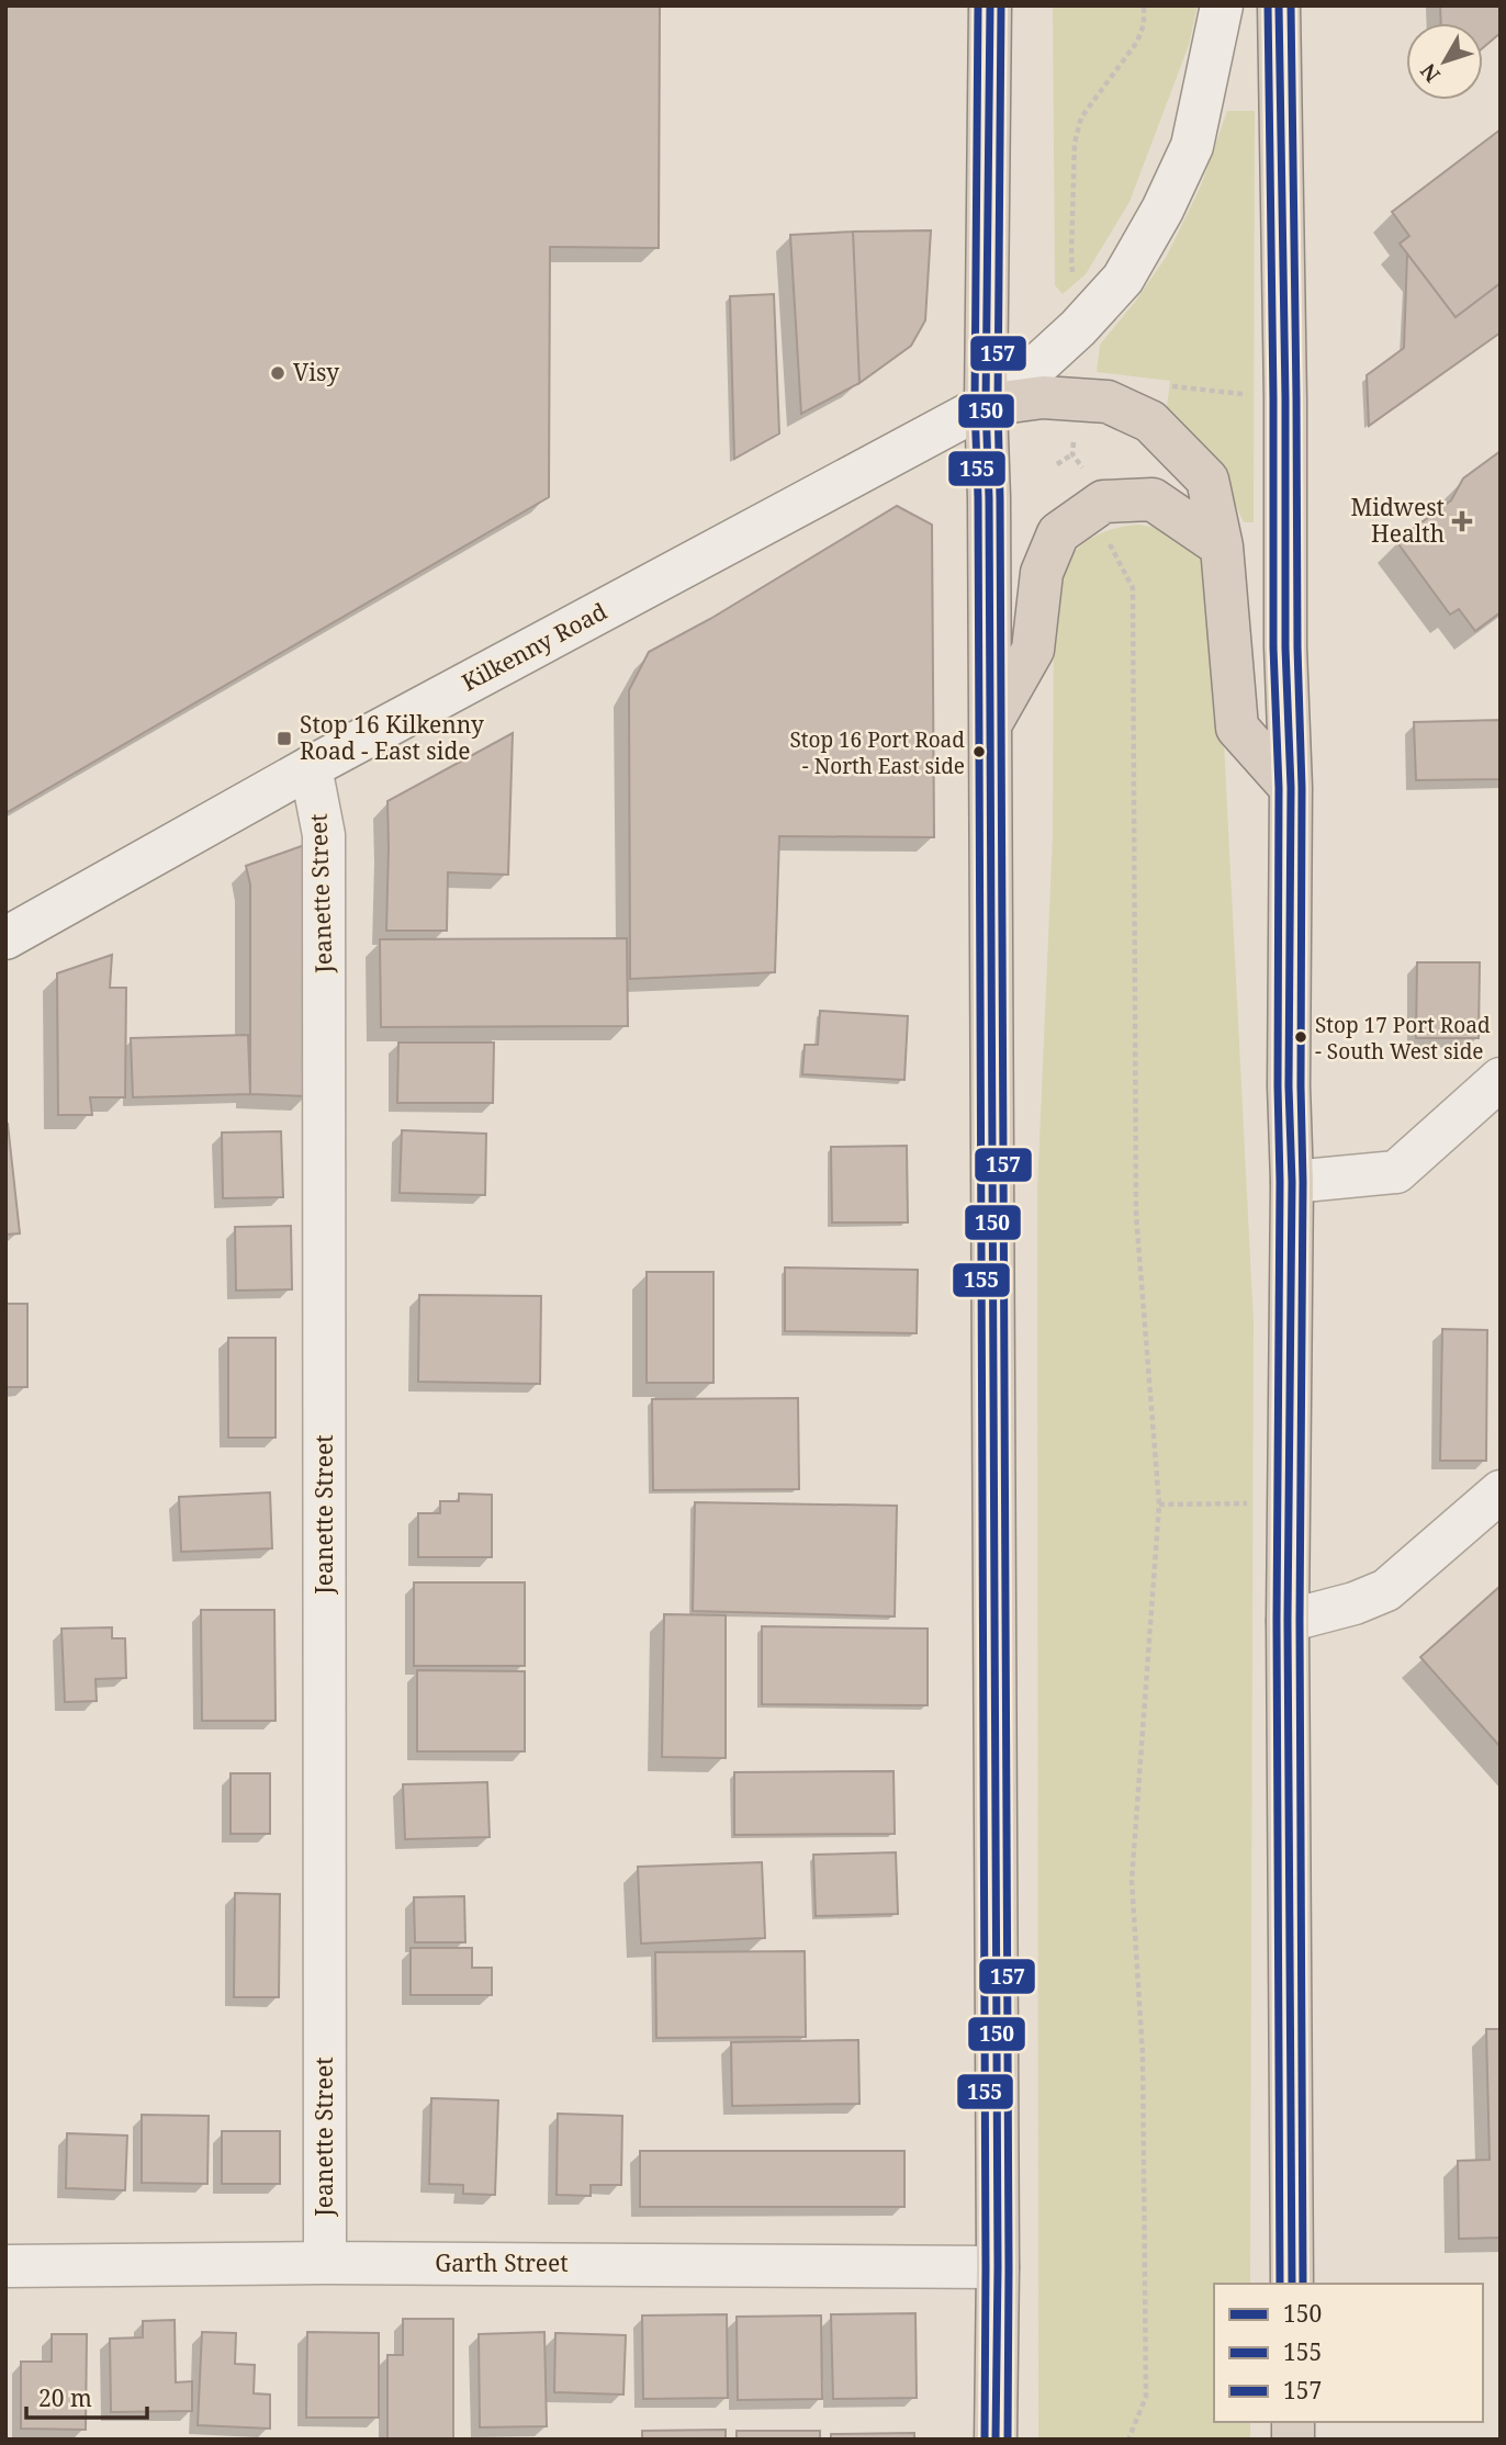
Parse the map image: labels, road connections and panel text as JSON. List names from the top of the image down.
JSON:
{
  "streets": {
    "street": ["Kilkenny Road", "Jeanette Street", "Garth Street"]
  },
  "crossings": [
    ["Kilkenny Road", "Jeanette Street"],
    ["Jeanette Street", "Garth Street"]
  ],
  "places": {
    "other": ["Visy", "Stop 16 Port Road - North East side", "Stop 17 Port Road - South West side"],
    "health": ["Midwest Health"],
    "transit": ["Stop 16 Kilkenny Road - East side"]
  },
  "lines": ["transit line 150", "transit line 155", "transit line 157"],
  "legend": ["150", "155", "157"],
  "scale_bar": "20 m",
  "north": "bottom left"
}
